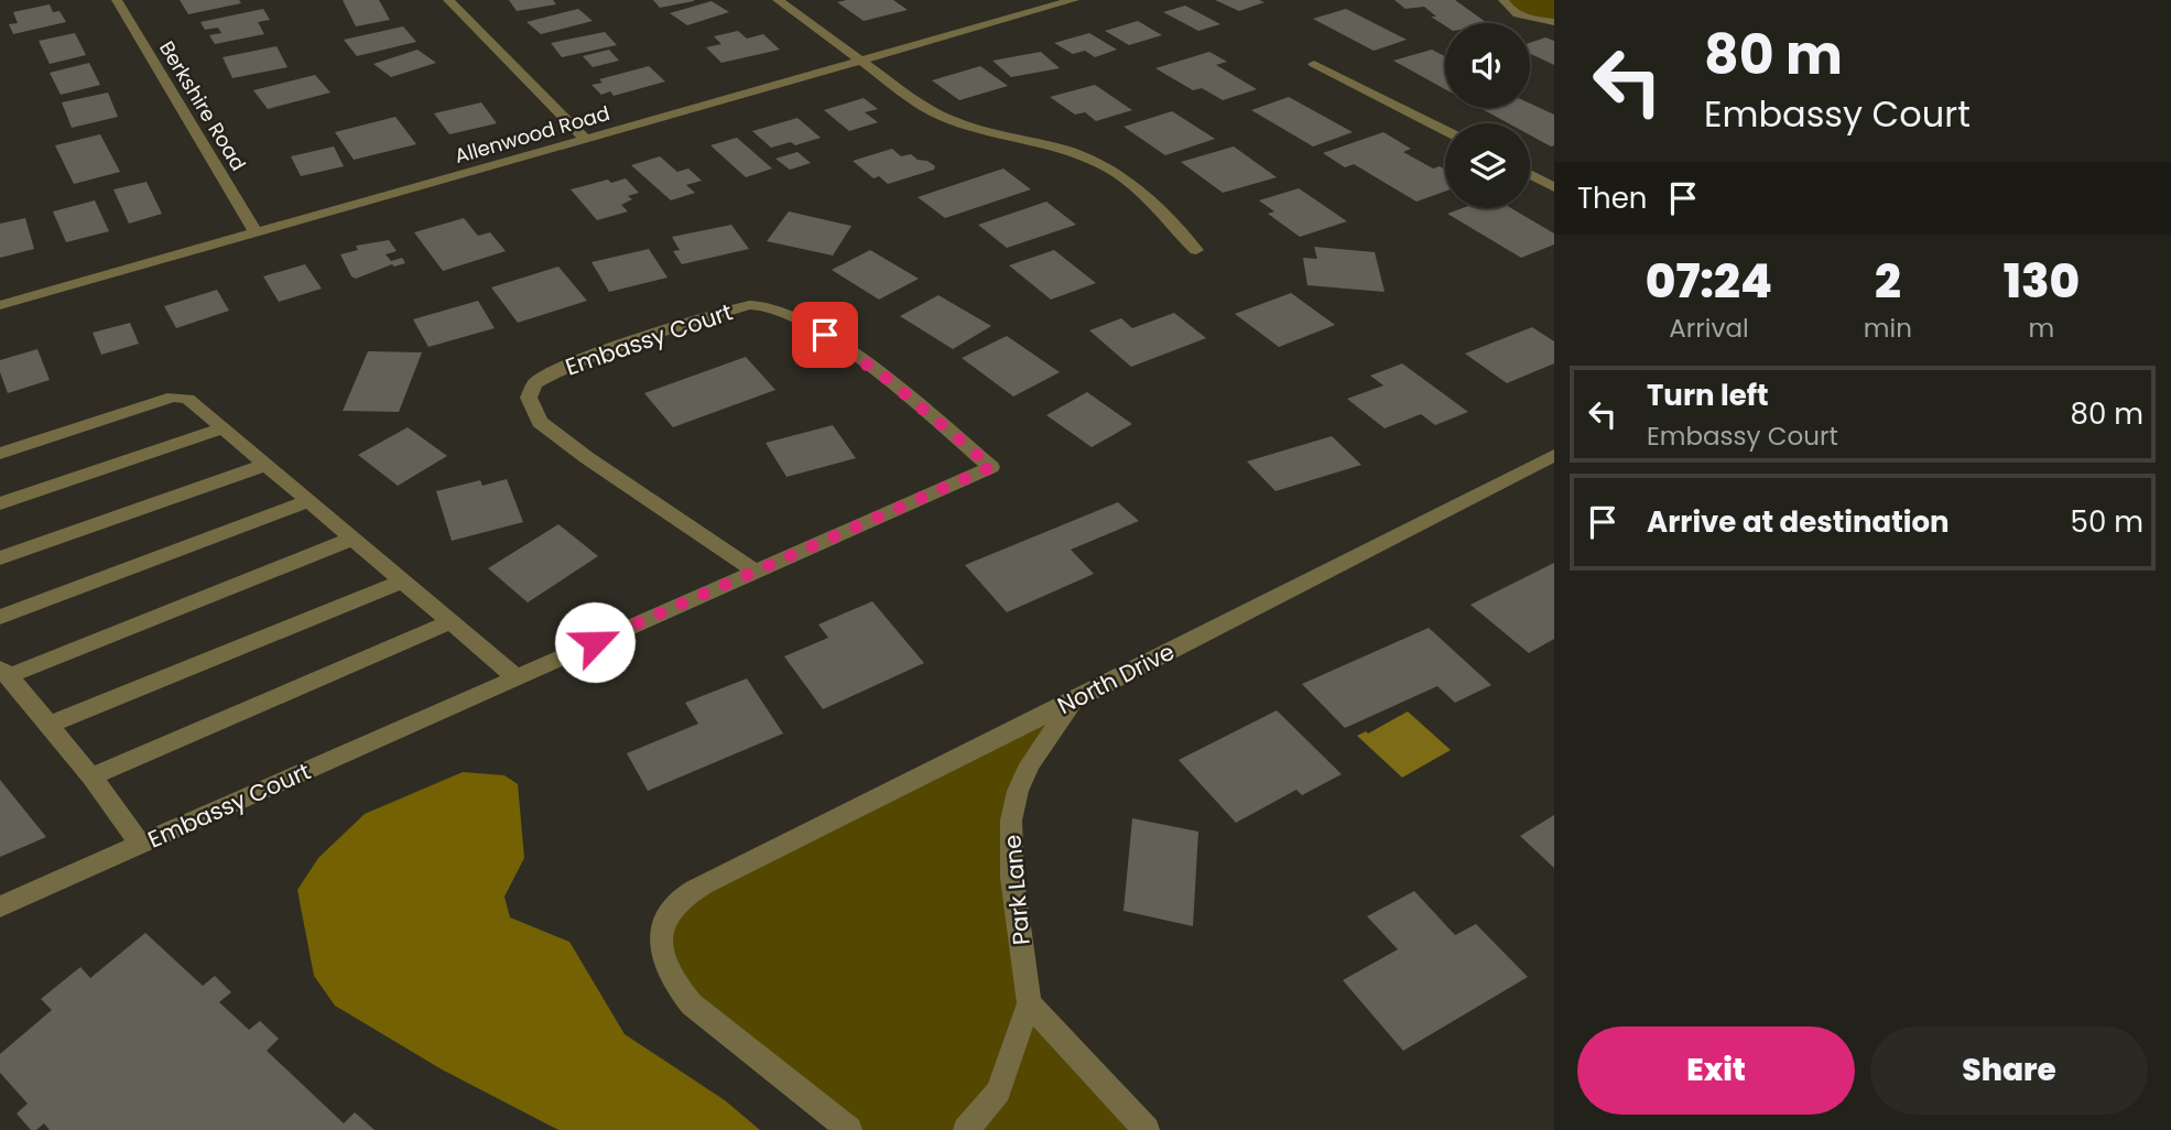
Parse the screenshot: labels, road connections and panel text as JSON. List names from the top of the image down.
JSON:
{
  "streets": {
    "street": [
      "Berkshire Road",
      "Allenwood Road",
      "Embassy Court",
      "North Drive",
      "Park Lane"
    ]
  },
  "crossings": [
    ["Berkshire Road", "Allenwood Road"],
    ["North Drive", "Park Lane"]
  ],
  "page": {
    "turn": ["80 m", "Embassy Court"],
    "then": "Then",
    "eta": [
      "07:24",
      "Arrival",
      "2",
      "min",
      "130",
      "m"
    ],
    "list": [
      {
        "name": "Turn left",
        "note": "Embassy Court",
        "value": "80 m"
      },
      {
        "name": "Arrive at destination",
        "value": "50 m"
      }
    ],
    "buttons": ["Exit", "Share"]
  }
}
